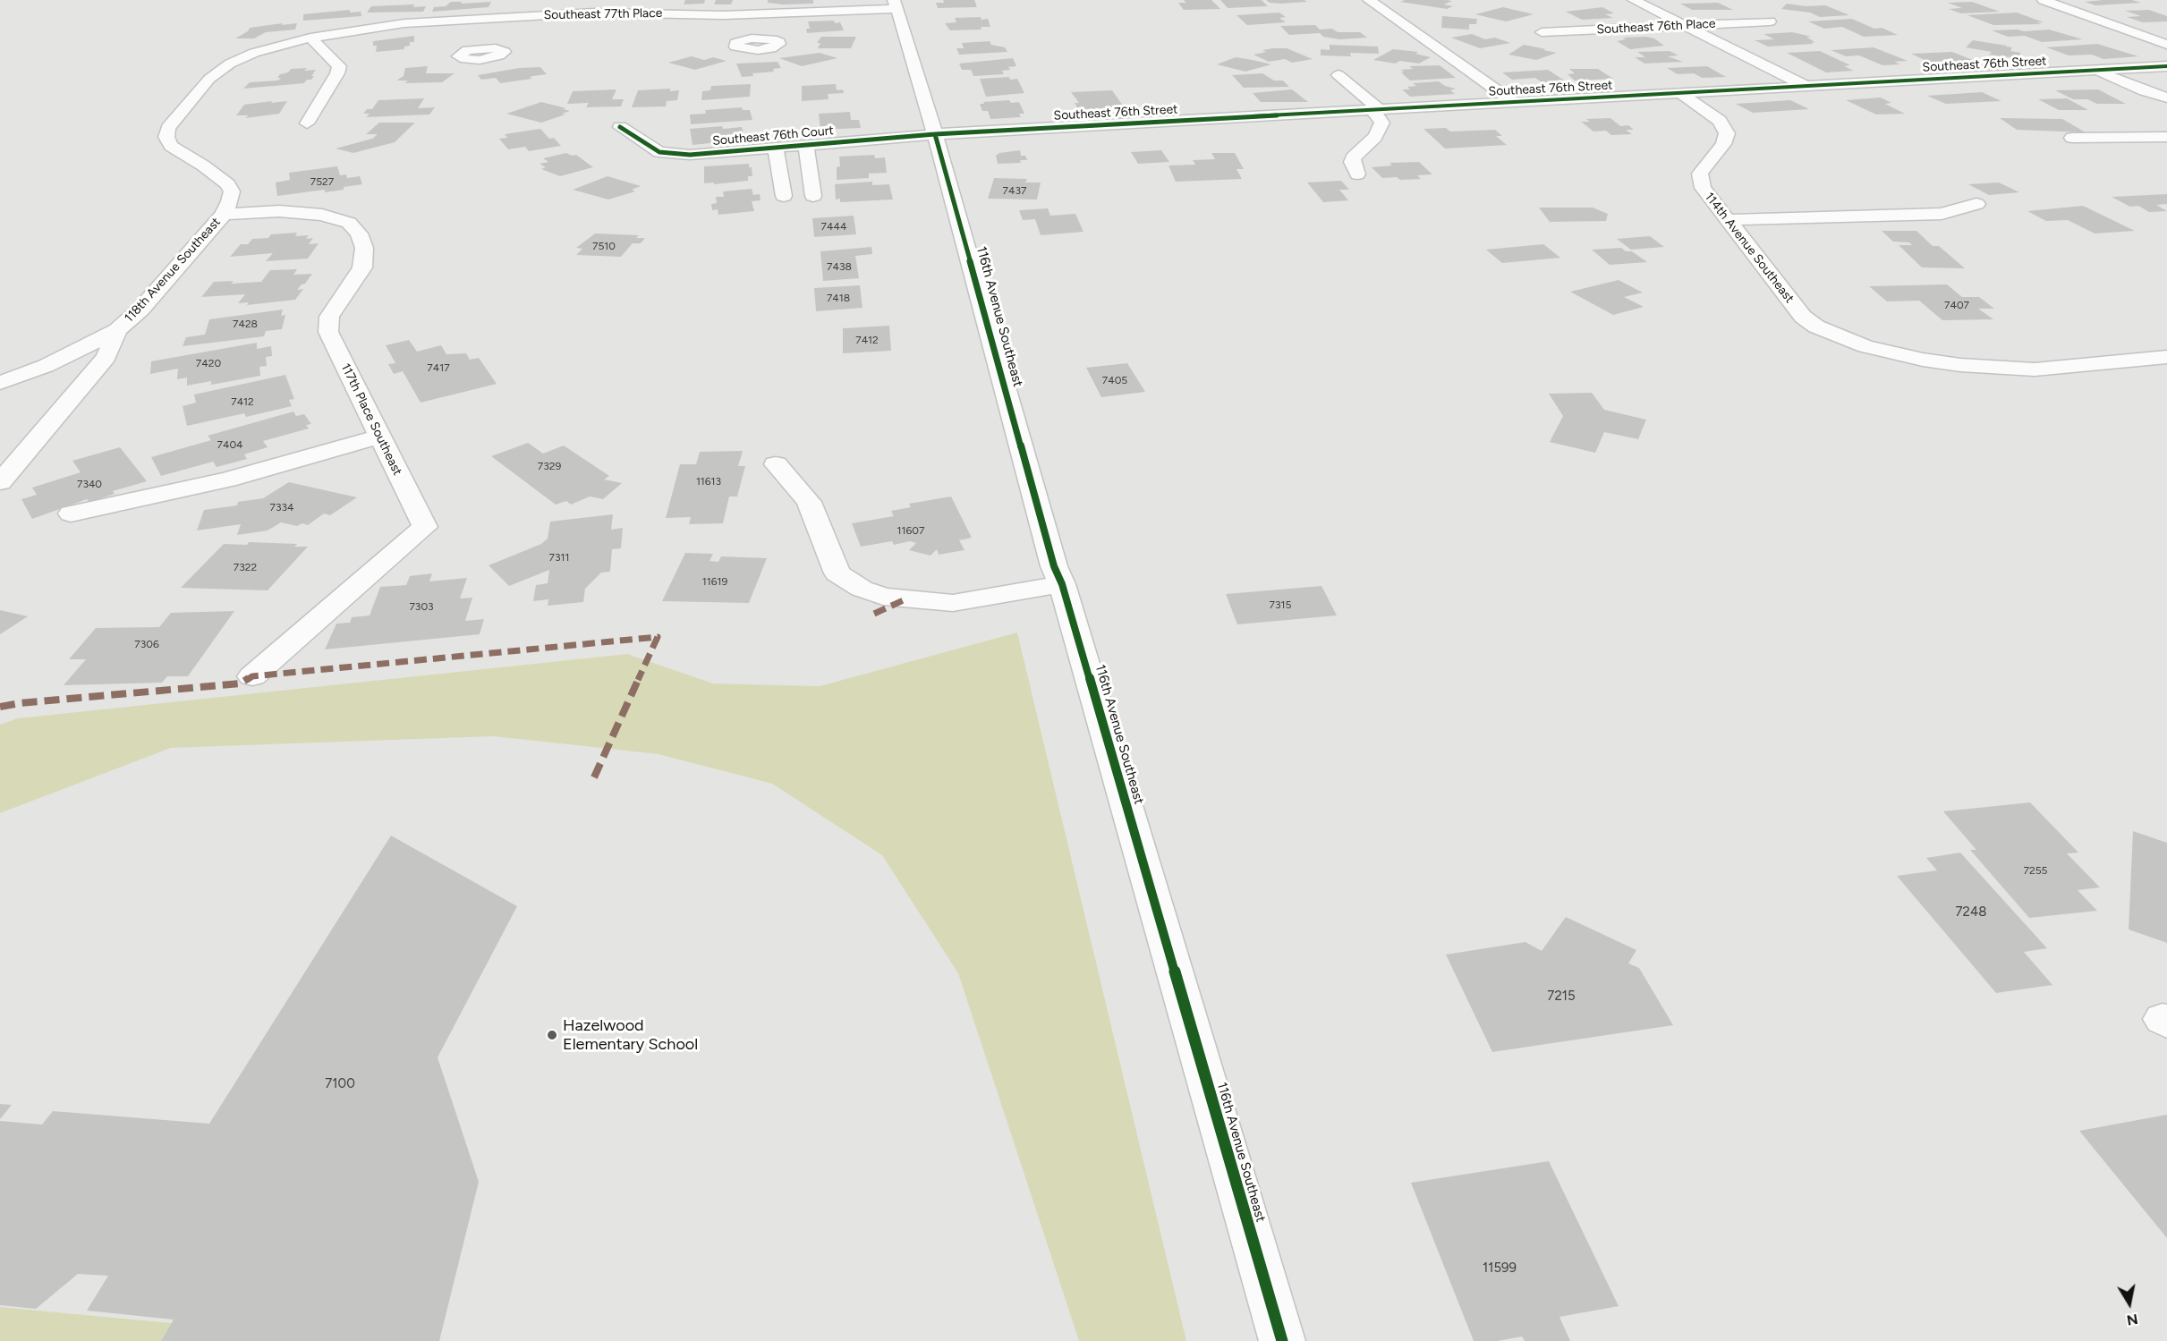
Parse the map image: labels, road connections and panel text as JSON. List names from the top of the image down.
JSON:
{
  "streets": {
    "street": [
      "Southeast 77th Place",
      "Southeast 76th Place",
      "Southeast 76th Street",
      "Southeast 76th Court",
      "114th Avenue Southeast",
      "118th Avenue Southeast",
      "116th Avenue Southeast",
      "117th Place Southeast"
    ]
  },
  "crossings": [
    ["Southeast 77th Place", "118th Avenue Southeast"],
    ["Southeast 77th Place", "116th Avenue Southeast"],
    ["Southeast 76th Street", "Southeast 76th Court"],
    ["Southeast 76th Street", "114th Avenue Southeast"],
    ["Southeast 76th Street", "116th Avenue Southeast"],
    ["Southeast 76th Court", "116th Avenue Southeast"],
    ["118th Avenue Southeast", "117th Place Southeast"]
  ],
  "places": ["Hazelwood Elementary School"],
  "house_numbers": [
    "7527",
    "7437",
    "7444",
    "7510",
    "7438",
    "7418",
    "7407",
    "7428",
    "7412",
    "7420",
    "7417",
    "7405",
    "7412",
    "7404",
    "7329",
    "11613",
    "7340",
    "7334",
    "11607",
    "7311",
    "7322",
    "11619",
    "7315",
    "7303",
    "7306",
    "7255",
    "7248",
    "7215",
    "7100",
    "11599"
  ],
  "north": "bottom"
}
